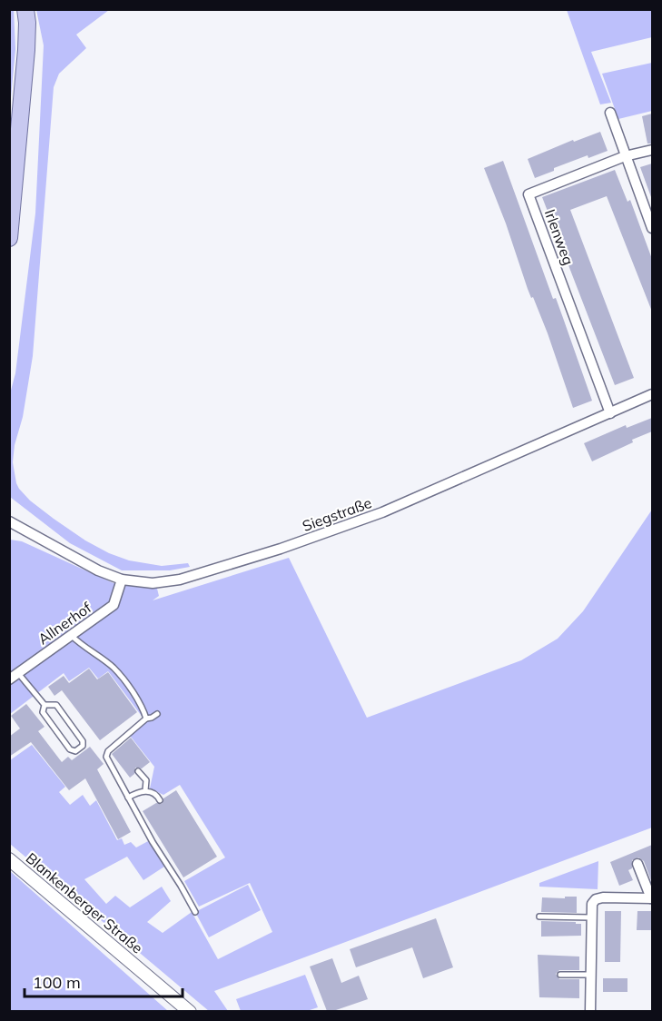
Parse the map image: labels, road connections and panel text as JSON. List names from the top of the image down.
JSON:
{
  "streets": {
    "street": [
      "Irlenweg",
      "Siegstraße",
      "Allnerhof",
      "Blankenberger Straße"
    ]
  },
  "crossings": [
    ["Irlenweg", "Siegstraße"],
    ["Siegstraße", "Allnerhof"]
  ],
  "scale_bar": "100 m"
}
